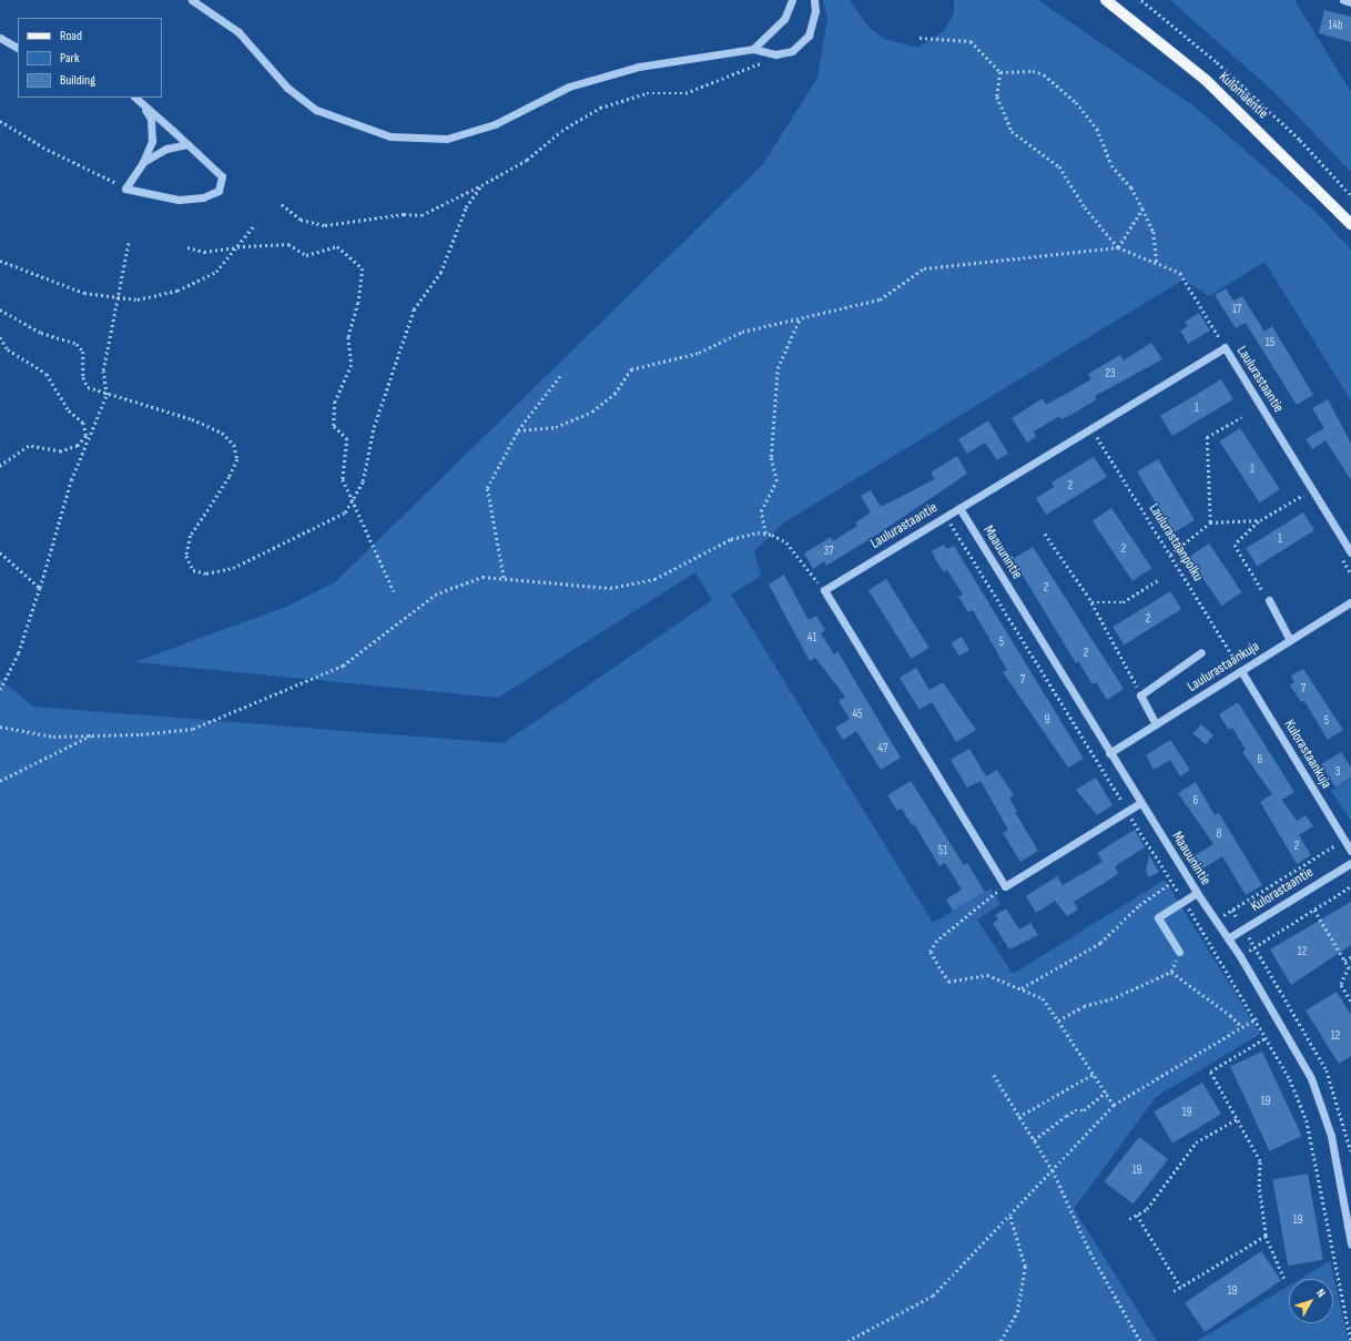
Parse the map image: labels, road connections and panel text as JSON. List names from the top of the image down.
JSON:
{
  "streets": {
    "main road": ["Kulomäentie"],
    "street": [
      "Laulurastaantie",
      "Maauunintie",
      "Laulurastaankuja",
      "Kulorastaankuja",
      "Kulorastaantie"
    ],
    "path": ["Laulurastaanpolku"]
  },
  "crossings": [
    ["Laulurastaantie", "Laulurastaanpolku"],
    ["Laulurastaantie", "Maauunintie"],
    ["Laulurastaanpolku", "Laulurastaankuja"],
    ["Laulurastaanpolku", "Kulorastaankuja"],
    ["Maauunintie", "Laulurastaankuja"],
    ["Maauunintie", "Kulorastaantie"],
    ["Laulurastaankuja", "Kulorastaankuja"]
  ],
  "house_numbers": [
    "14b",
    "17",
    "15",
    "23",
    "1",
    "1",
    "2",
    "1",
    "2",
    "37",
    "2",
    "2",
    "41",
    "5",
    "2",
    "7",
    "7",
    "45",
    "9",
    "5",
    "47",
    "6",
    "3",
    "6",
    "8",
    "2",
    "51",
    "12",
    "12",
    "19",
    "19",
    "19",
    "19",
    "19"
  ],
  "legend": ["Road", "Park", "Building"],
  "north": "top right"
}
